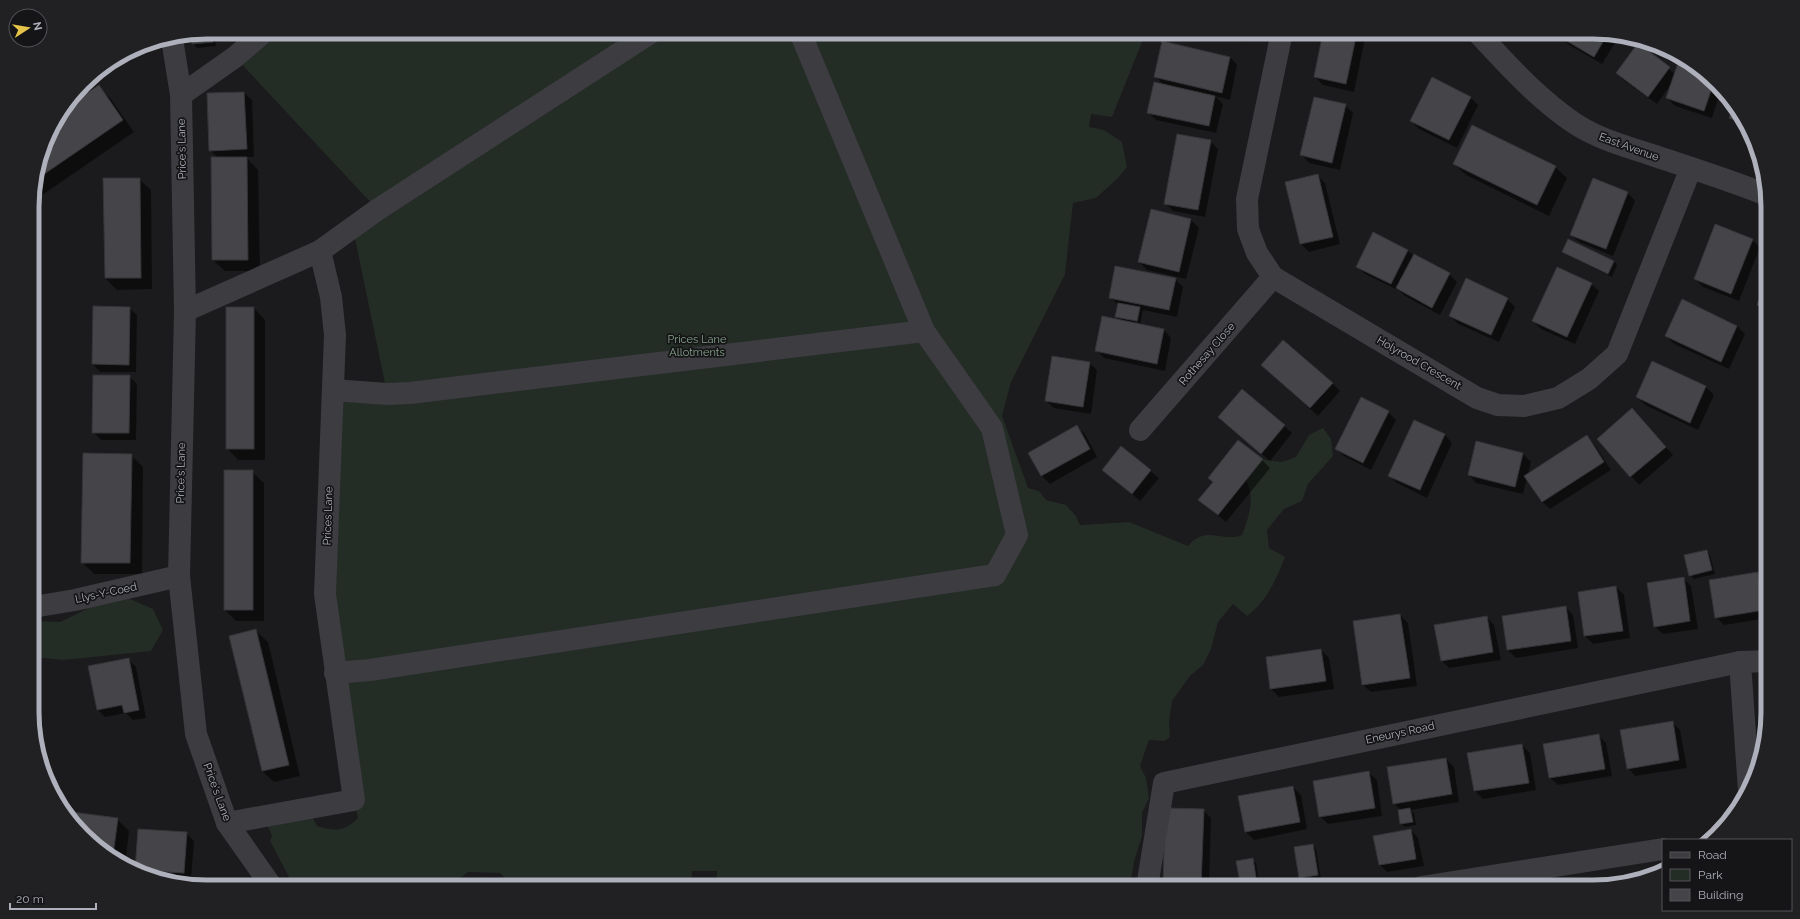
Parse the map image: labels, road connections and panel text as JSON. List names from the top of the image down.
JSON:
{
  "streets": {
    "street": [
      "East Avenue",
      "Price's Lane",
      "Rothesay Close",
      "Holyrood Crescent",
      "Prices Lane",
      "Llys-Y-Coed",
      "Eneurys Road"
    ]
  },
  "crossings": [
    ["East Avenue", "Holyrood Crescent"],
    ["Price's Lane", "Prices Lane"],
    ["Price's Lane", "Llys-Y-Coed"],
    ["Rothesay Close", "Holyrood Crescent"]
  ],
  "parks": ["Prices Lane Allotments"],
  "legend": ["Road", "Park", "Building"],
  "scale_bar": "20 m",
  "north": "right"
}
